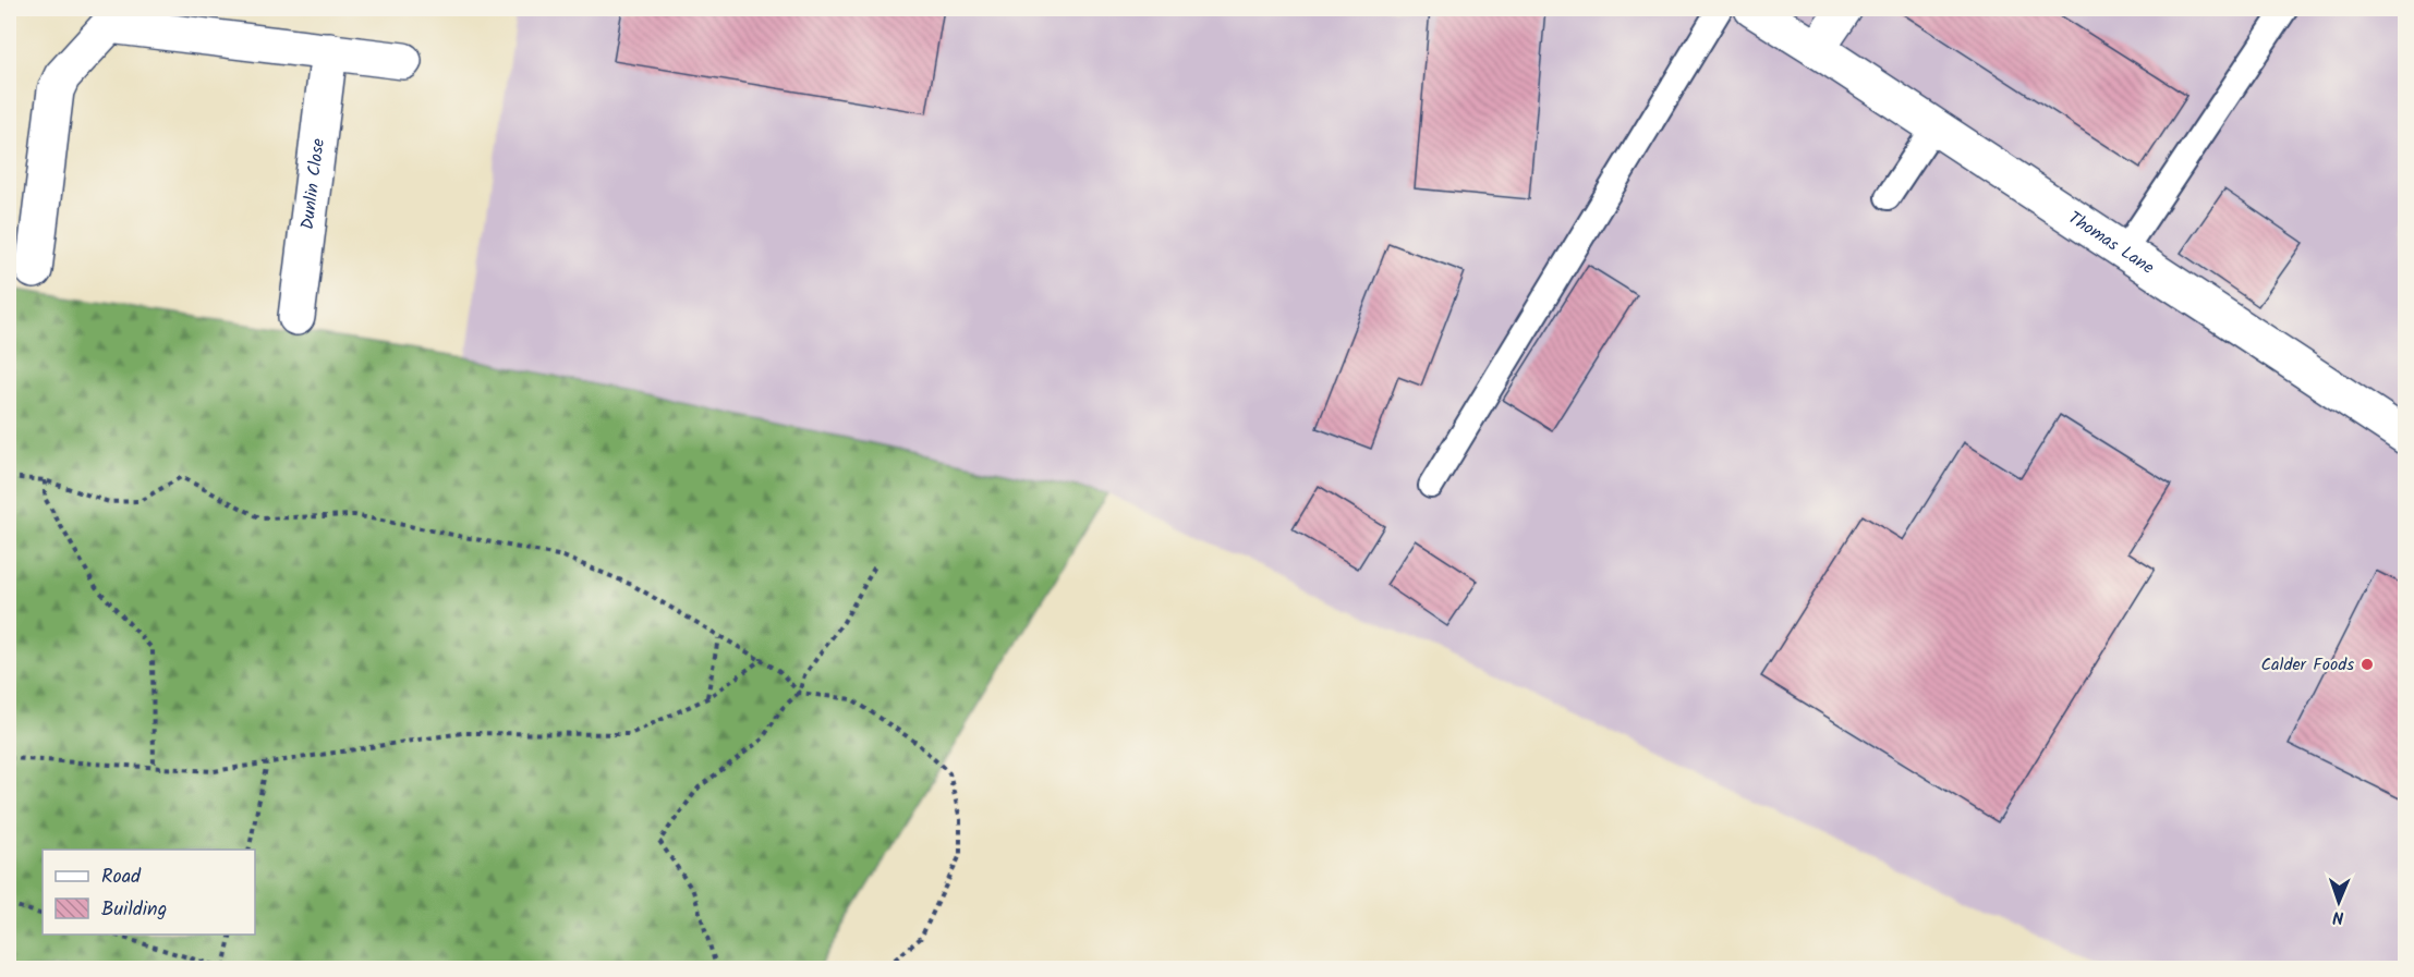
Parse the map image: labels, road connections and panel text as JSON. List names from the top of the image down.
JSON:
{
  "streets": {
    "street": ["Dunlin Close", "Thomas Lane"]
  },
  "places": ["Calder Foods"],
  "legend": ["Road", "Building"],
  "north": "bottom"
}
